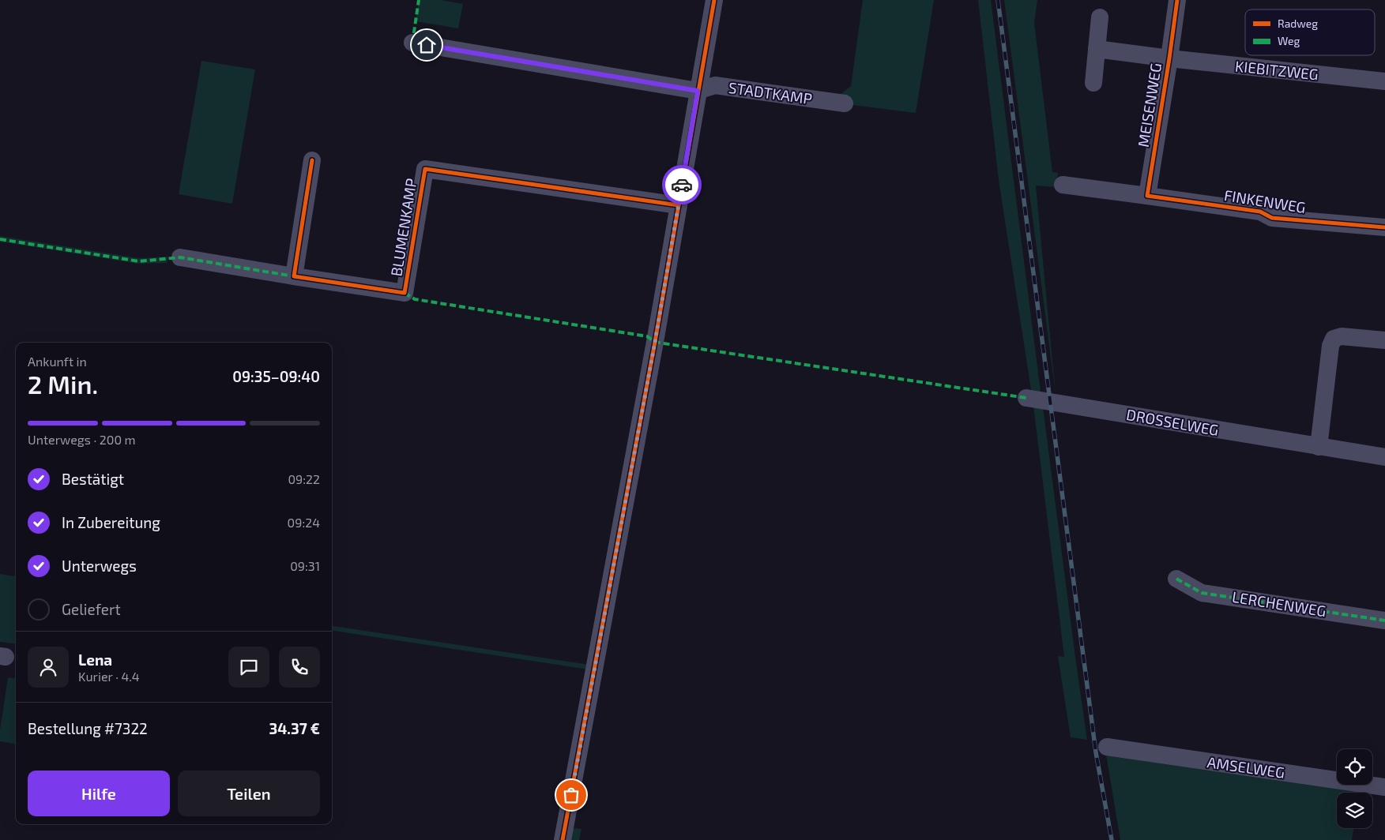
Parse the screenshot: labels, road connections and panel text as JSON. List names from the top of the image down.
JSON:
{
  "streets": {
    "street": [
      "KIEBITZWEG",
      "STADTKAMP",
      "MEISENWEG",
      "FINKENWEG",
      "BLUMENKAMP",
      "DROSSELWEG",
      "LERCHENWEG",
      "AMSELWEG"
    ]
  },
  "crossings": [
    ["KIEBITZWEG", "MEISENWEG"],
    ["MEISENWEG", "FINKENWEG"]
  ],
  "legend": ["Radweg", "Weg"],
  "page": {
    "heading": ["2 Min.", "Ankunft in", "09:35–09:40"],
    "panel": [
      "Lena",
      "Kurier · 4.4",
      "Bestellung #7322",
      "34.37 €"
    ],
    "bar": "Unterwegs · 200 m",
    "list": [
      ["Bestätigt", "09:22"],
      ["In Zubereitung", "09:24"],
      ["Unterwegs", "09:31"],
      "Geliefert"
    ],
    "buttons": ["Hilfe", "Teilen"]
  }
}
